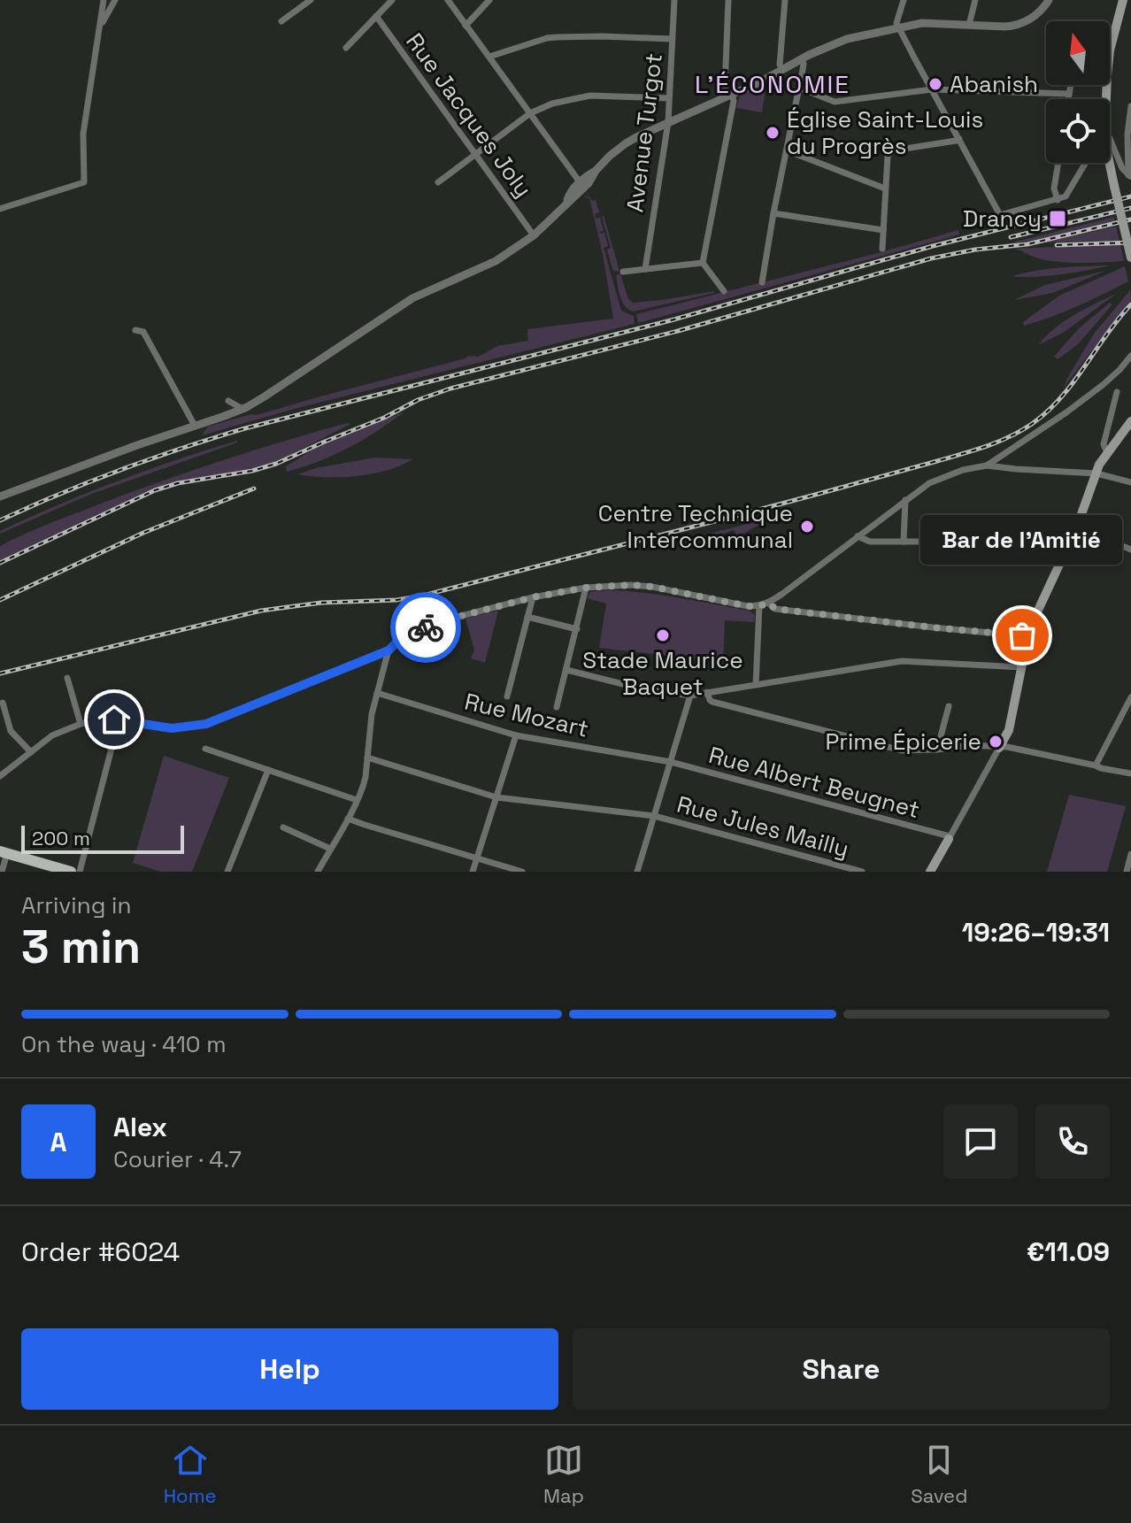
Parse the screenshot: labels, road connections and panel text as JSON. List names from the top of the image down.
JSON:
{
  "streets": {
    "street": [
      "Rue Jacques Joly",
      "Avenue Turgot",
      "Rue Mozart",
      "Rue Albert Beugnet",
      "Rue Jules Mailly"
    ]
  },
  "crossings": [
    ["Rue Mozart", "Rue Albert Beugnet"]
  ],
  "districts": ["L'ÉCONOMIE"],
  "places": {
    "other": [
      "Abanish",
      "Église Saint-Louis du Progrès",
      "Centre Technique Intercommunal",
      "Stade Maurice Baquet",
      "Bar de l'Amitié",
      "Prime Épicerie"
    ],
    "transit": ["Drancy"]
  },
  "scale_bar": "200 m",
  "north": "top",
  "page": {
    "bubble": "Bar de l'Amitié",
    "scale": "200 m",
    "heading": ["3 min", "Arriving in", "19:26–19:31"],
    "panel": [
      "Alex",
      "Courier · 4.7",
      "Order #6024",
      "€11.09"
    ],
    "bar": "On the way · 410 m",
    "round": "A",
    "buttons": ["Help", "Share"],
    "tabs": ["Home", "Map", "Saved"]
  }
}
